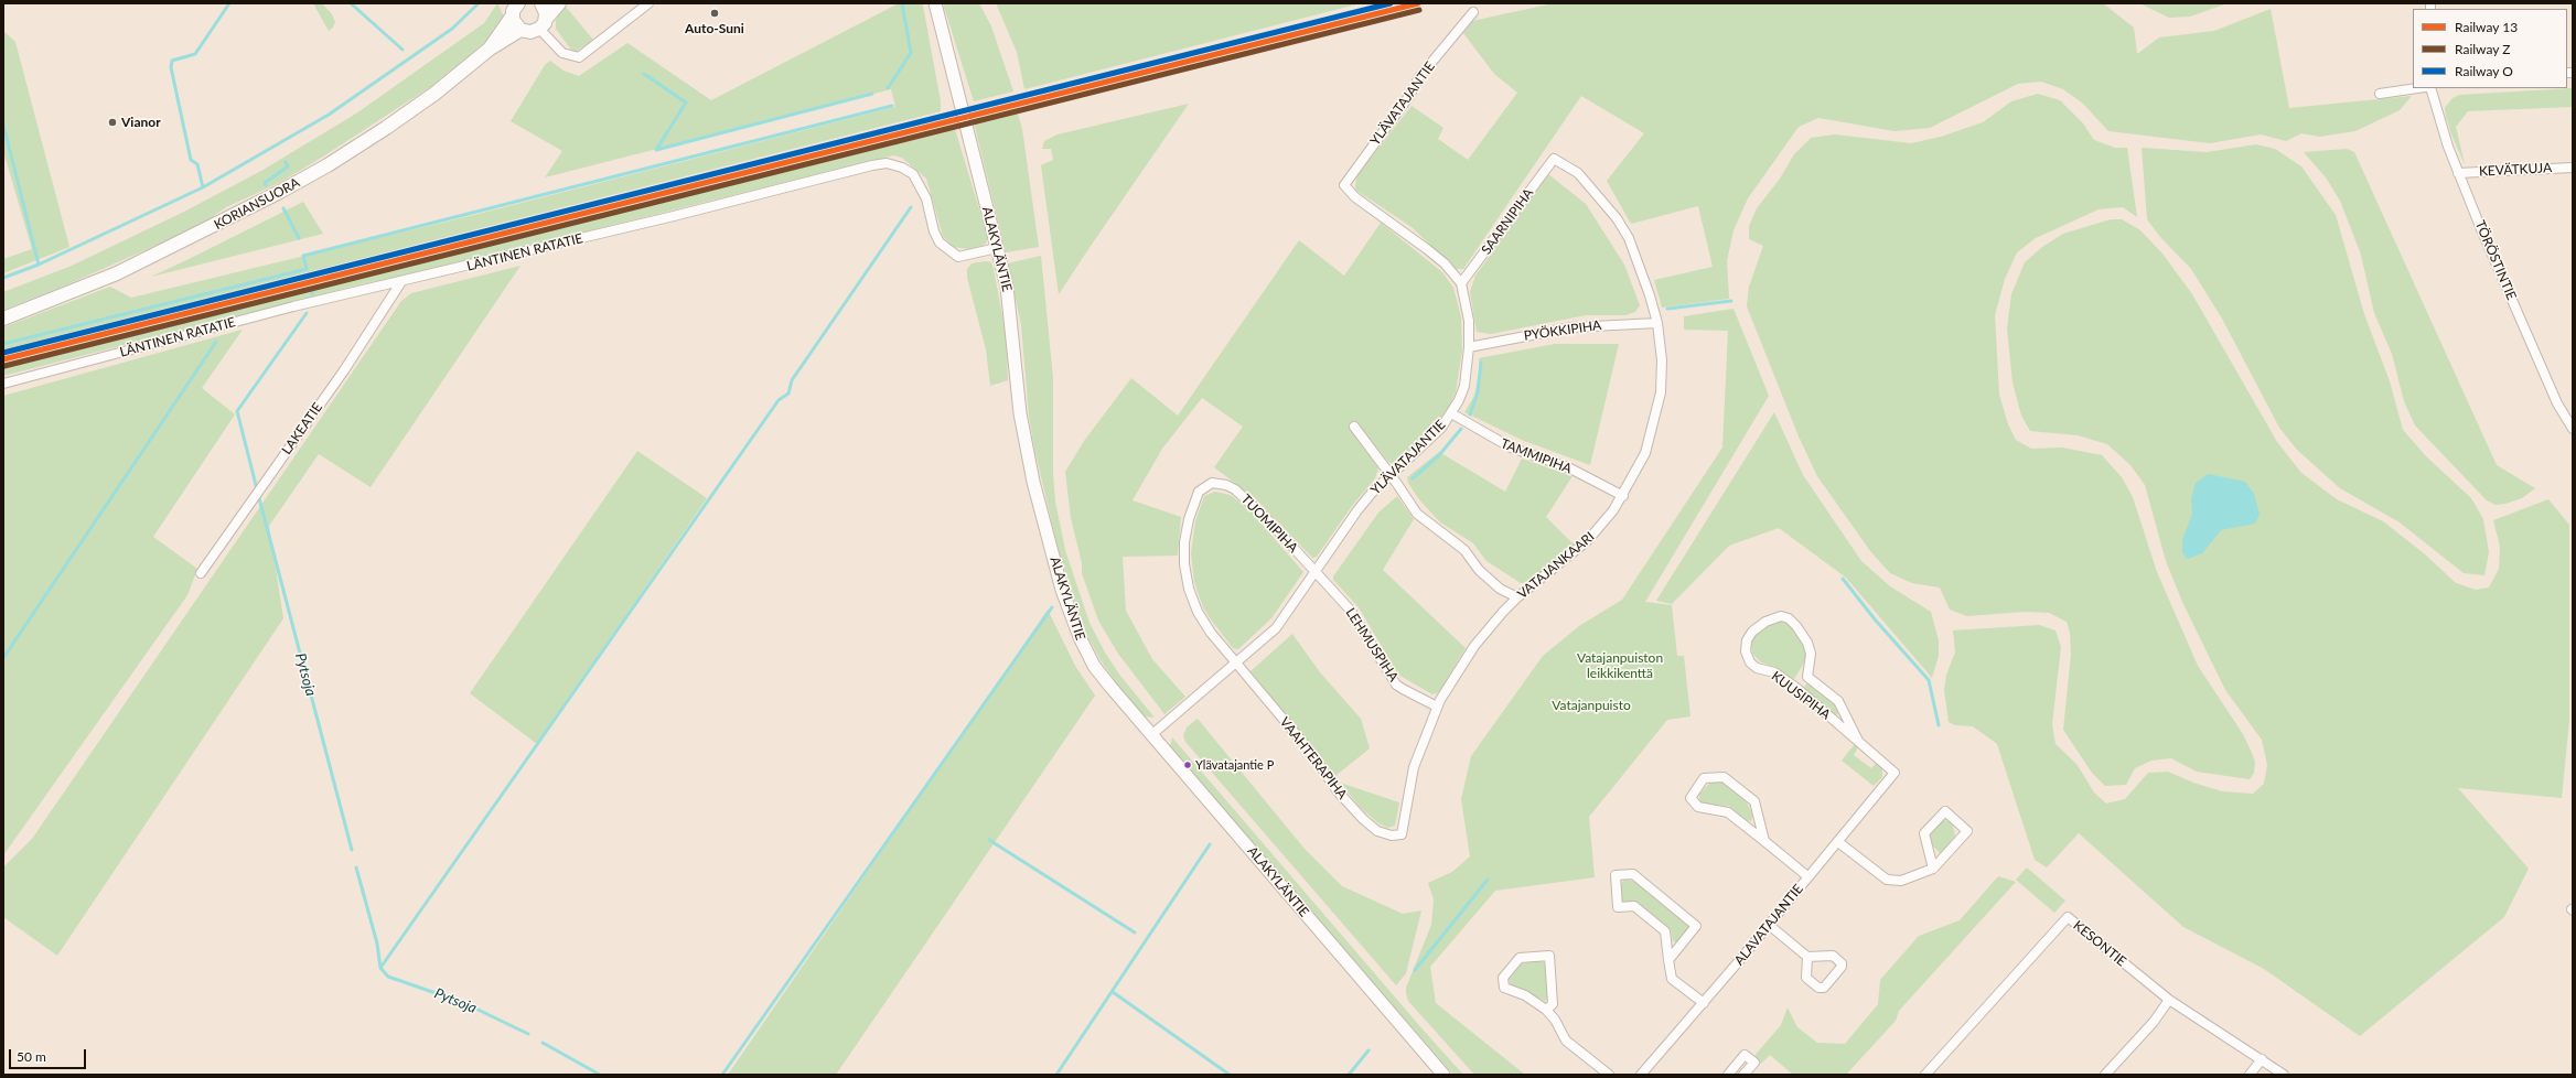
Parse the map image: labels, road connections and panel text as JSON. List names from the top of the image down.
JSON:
{
  "streets": {
    "main road": ["KORIANSUORA"],
    "street": [
      "YLÄVATAJANTIE",
      "KEVÄTKUJA",
      "SAARNIPIHA",
      "ALAKYLÄNTIE",
      "LÄNTINEN RATATIE",
      "TÖRÖSTINTIE",
      "PYÖKKIPIHA",
      "LAKEATIE",
      "TAMMIPIHA",
      "TUOMIPIHA",
      "VATAJANKAARI",
      "LEHMUSPIHA",
      "KUUSIPIHA",
      "VAAHTERAPIHA",
      "ALAVATAJANTIE",
      "KESONTIE"
    ]
  },
  "crossings": [
    ["YLÄVATAJANTIE", "SAARNIPIHA"],
    ["YLÄVATAJANTIE", "ALAKYLÄNTIE"],
    ["YLÄVATAJANTIE", "PYÖKKIPIHA"],
    ["YLÄVATAJANTIE", "TAMMIPIHA"],
    ["YLÄVATAJANTIE", "TUOMIPIHA"],
    ["YLÄVATAJANTIE", "LEHMUSPIHA"],
    ["YLÄVATAJANTIE", "VAAHTERAPIHA"],
    ["KEVÄTKUJA", "TÖRÖSTINTIE"],
    ["SAARNIPIHA", "VATAJANKAARI"],
    ["ALAKYLÄNTIE", "LÄNTINEN RATATIE"],
    ["LÄNTINEN RATATIE", "LAKEATIE"],
    ["PYÖKKIPIHA", "VATAJANKAARI"],
    ["TAMMIPIHA", "VATAJANKAARI"],
    ["TUOMIPIHA", "LEHMUSPIHA"],
    ["TUOMIPIHA", "VAAHTERAPIHA"],
    ["VATAJANKAARI", "LEHMUSPIHA"],
    ["VATAJANKAARI", "VAAHTERAPIHA"],
    ["KUUSIPIHA", "ALAVATAJANTIE"]
  ],
  "water": ["Pytsoja"],
  "parks": ["Vatajanpuiston leikkikenttä", "Vatajanpuisto"],
  "places": ["Auto-Suni", "Vianor", "Ylävatajantie P"],
  "lines": ["rail line 13", "rail line O", "rail line Z"],
  "legend": ["Railway 13", "Railway Z", "Railway O"],
  "scale_bar": "50 m"
}
